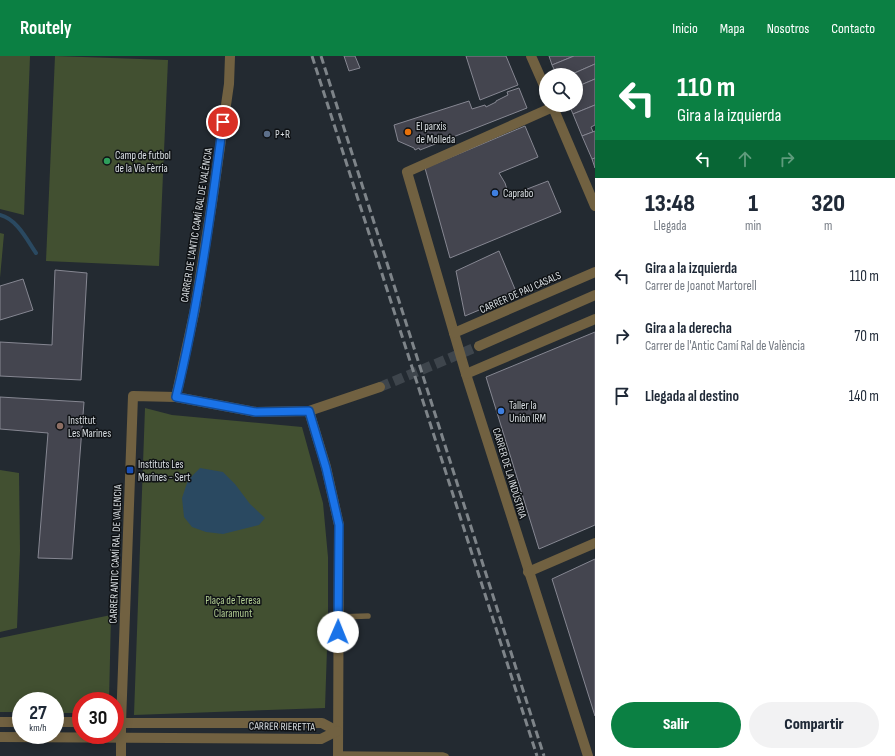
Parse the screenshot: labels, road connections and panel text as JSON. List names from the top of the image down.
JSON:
{
  "streets": {
    "street": [
      "CARRER DE L'ANTIC CAMÍ RAL DE VALÈNCIA",
      "CARRER DE PAU CASALS",
      "CARRER DE LA INDÚSTRIA",
      "CARRER ANTIC CAMÍ RAL DE VALENCIA",
      "CARRER RIERETTA"
    ]
  },
  "crossings": [
    ["CARRER DE L'ANTIC CAMÍ RAL DE VALÈNCIA", "CARRER ANTIC CAMÍ RAL DE VALENCIA"],
    ["CARRER DE PAU CASALS", "CARRER DE LA INDÚSTRIA"]
  ],
  "parks": ["Plaça de Teresa Claramunt"],
  "places": {
    "other": [
      "El parxis de Molleda",
      "P+R",
      "Camp de futbol de la Via Fèrria",
      "Caprabo",
      "Taller la Unión IRM",
      "Institut Les Marines"
    ],
    "transit": ["Instituts Les Marines - Sert"]
  },
  "page": {
    "header": "Routely",
    "nav": [
      "Inicio",
      "Mapa",
      "Nosotros",
      "Contacto"
    ],
    "turn": ["110 m", "Gira a la izquierda"],
    "eta": [
      "13:48",
      "Llegada",
      "1",
      "min",
      "320",
      "m"
    ],
    "list": [
      {
        "name": "Gira a la izquierda",
        "note": "Carrer de Joanot Martorell",
        "value": "110 m"
      },
      {
        "name": "Gira a la derecha",
        "note": "Carrer de l'Antic Camí Ral de València",
        "value": "70 m"
      },
      {
        "name": "Llegada al destino",
        "value": "140 m"
      }
    ],
    "speed": "27 km/h",
    "limit": "30",
    "buttons": ["Salir", "Compartir"]
  }
}
